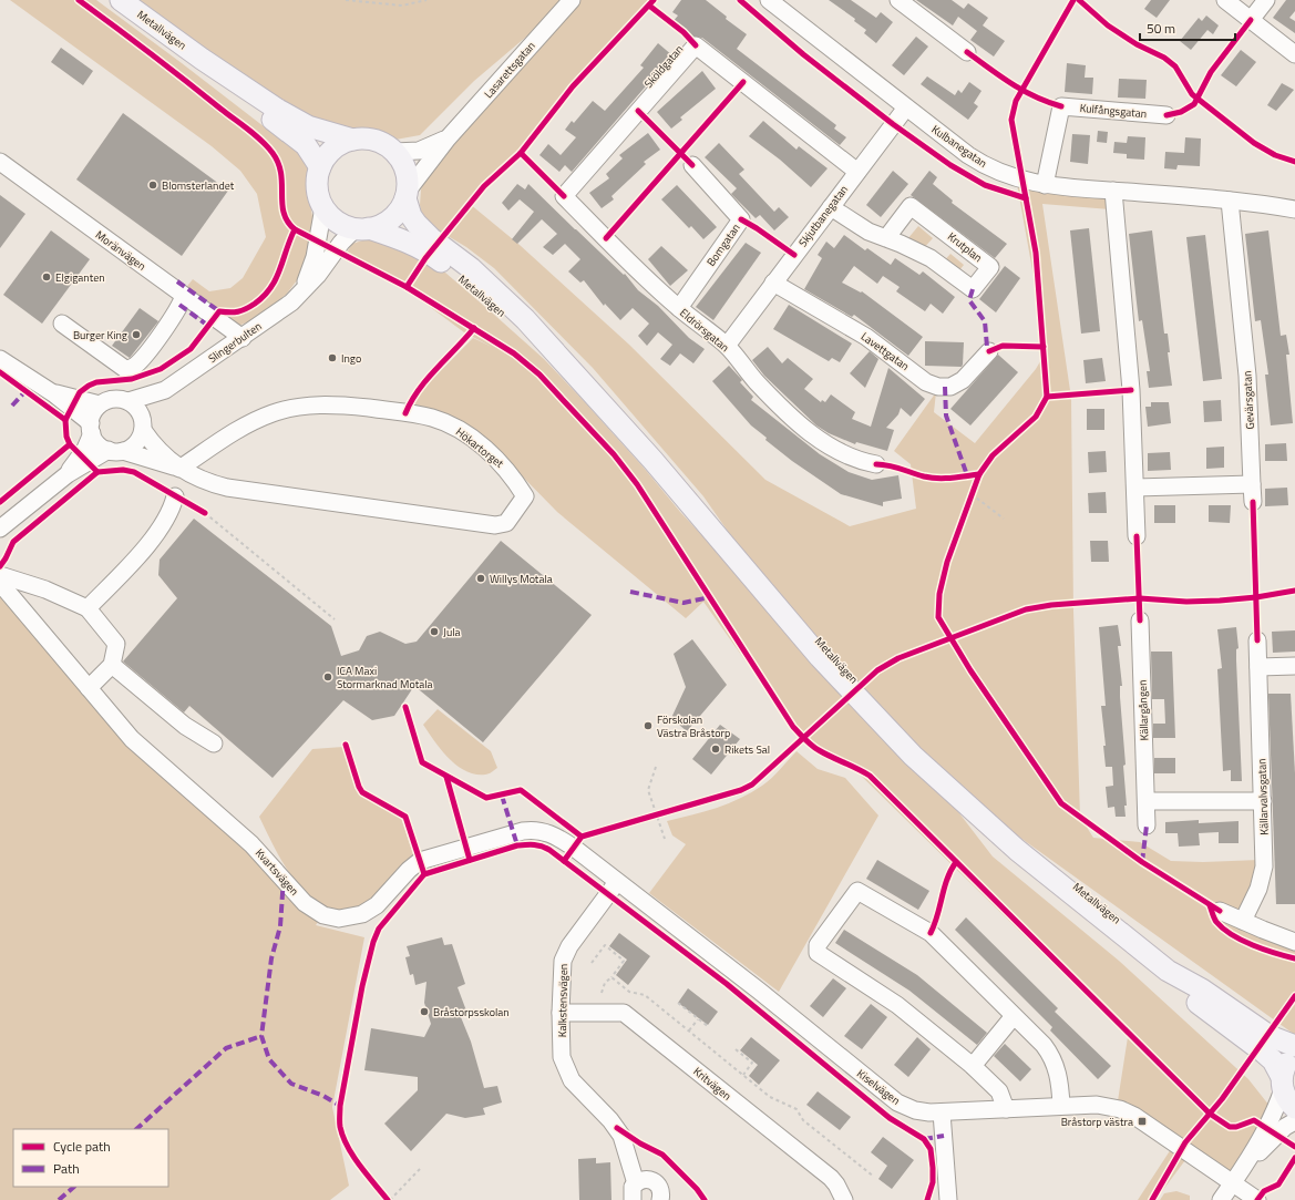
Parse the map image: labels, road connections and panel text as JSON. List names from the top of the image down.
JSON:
{
  "streets": {
    "main road": ["Metallvägen"],
    "street": [
      "Sköldgatan",
      "Lasarettsgatan",
      "Kulfångsgatan",
      "Kulbanegatan",
      "Skjutbanegatan",
      "Bomgatan",
      "Krutplan",
      "Moränvägen",
      "Eldrörsgatan",
      "Slingerbulten",
      "Lavettgatan",
      "Gevärsgatan",
      "Hökartorget",
      "Källargången",
      "Källarvalvsgatan",
      "Kvartsvägen",
      "Kalkstensvägen",
      "Kritvägen",
      "Kiselvägen"
    ]
  },
  "crossings": [
    ["Metallvägen", "Lasarettsgatan"],
    ["Metallvägen", "Slingerbulten"],
    ["Sköldgatan", "Skjutbanegatan"],
    ["Sköldgatan", "Eldrörsgatan"],
    ["Lasarettsgatan", "Slingerbulten"],
    ["Kulfångsgatan", "Kulbanegatan"],
    ["Kulbanegatan", "Skjutbanegatan"],
    ["Kulbanegatan", "Gevärsgatan"],
    ["Skjutbanegatan", "Krutplan"],
    ["Skjutbanegatan", "Eldrörsgatan"],
    ["Skjutbanegatan", "Lavettgatan"],
    ["Bomgatan", "Eldrörsgatan"],
    ["Moränvägen", "Slingerbulten"],
    ["Slingerbulten", "Hökartorget"],
    ["Kvartsvägen", "Kalkstensvägen"],
    ["Kvartsvägen", "Kiselvägen"],
    ["Kalkstensvägen", "Kritvägen"],
    ["Kalkstensvägen", "Kiselvägen"]
  ],
  "places": {
    "other": [
      "Blomsterlandet",
      "Elgiganten",
      "Burger King",
      "Ingo",
      "Willys Motala",
      "Jula",
      "ICA Maxi Stormarknad Motala",
      "Förskolan Västra Bråstorp",
      "Rikets Sal",
      "Bråstorpsskolan"
    ],
    "transit": ["Bråstorp västra"]
  },
  "legend": ["Cycle path", "Path"],
  "scale_bar": "50 m"
}
